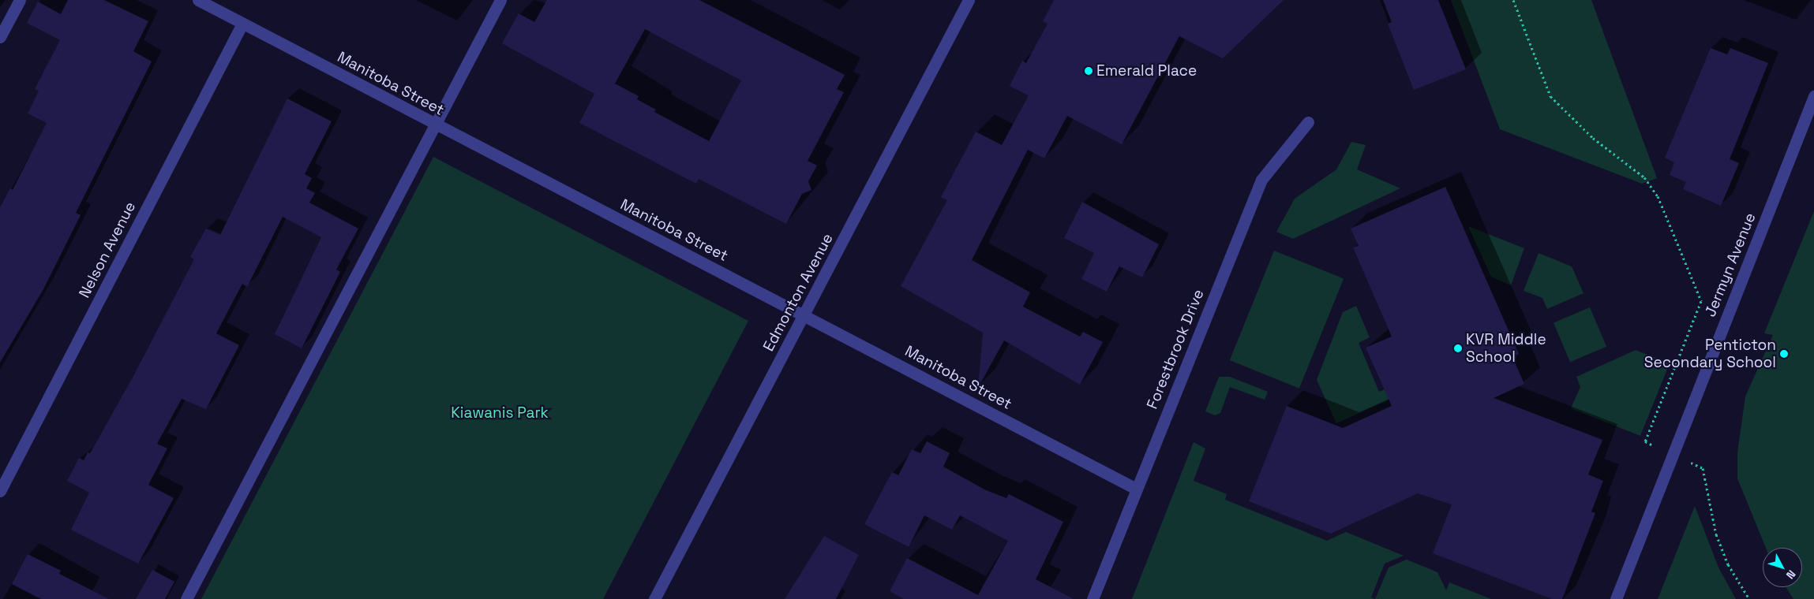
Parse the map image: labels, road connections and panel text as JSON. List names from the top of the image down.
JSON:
{
  "streets": {
    "street": [
      "Manitoba Street",
      "Nelson Avenue",
      "Jermyn Avenue",
      "Edmonton Avenue",
      "Forestbrook Drive"
    ]
  },
  "crossings": [
    ["Manitoba Street", "Nelson Avenue"],
    ["Manitoba Street", "Edmonton Avenue"],
    ["Manitoba Street", "Forestbrook Drive"]
  ],
  "parks": ["Kiawanis Park"],
  "places": ["Emerald Place", "KVR Middle School", "Penticton Secondary School"],
  "north": "bottom right"
}
